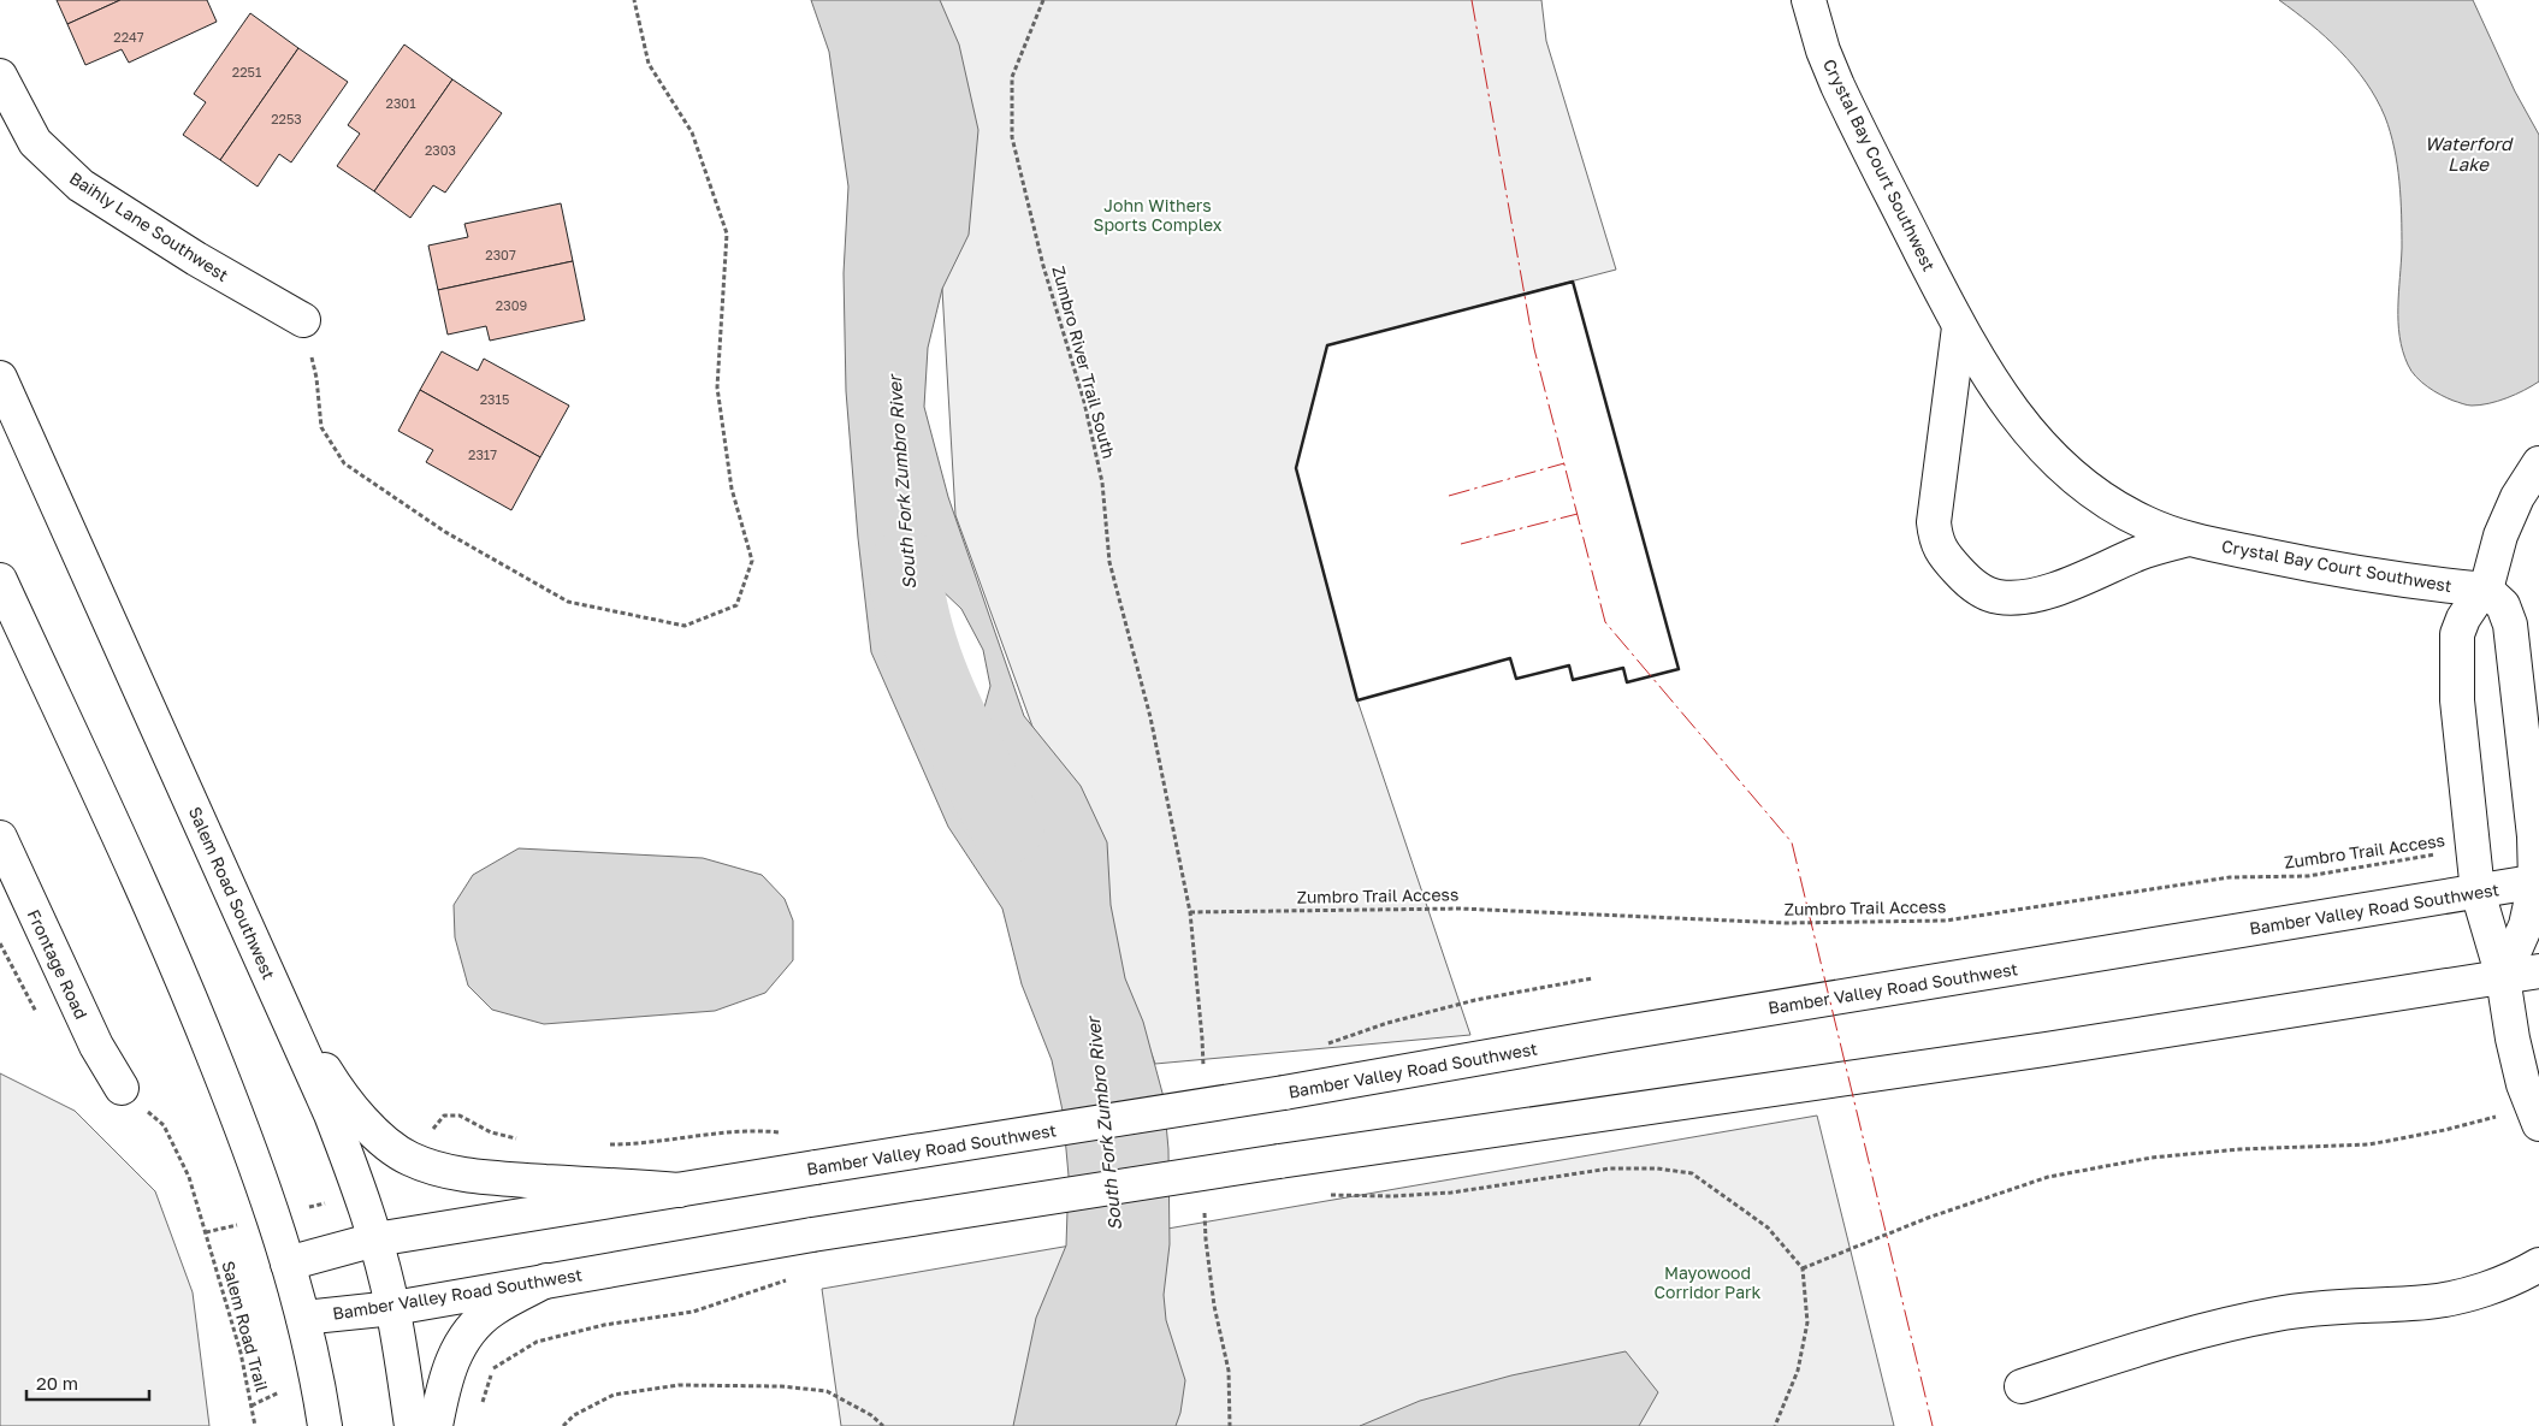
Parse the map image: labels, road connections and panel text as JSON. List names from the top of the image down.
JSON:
{
  "streets": {
    "main road": [
      "Crystal Bay Court Southwest",
      "Baihly Lane Southwest",
      "Salem Road Southwest",
      "Bamber Valley Road Southwest",
      "Frontage Road"
    ],
    "path": ["Zumbro River Trail South", "Zumbro Trail Access", "Salem Road Trail"]
  },
  "crossings": [
    ["Zumbro River Trail South", "Zumbro Trail Access"],
    ["Salem Road Southwest", "Bamber Valley Road Southwest"]
  ],
  "water": ["Waterford Lake", "South Fork Zumbro River"],
  "parks": ["John Withers Sports Complex", "Mayowood Corridor Park"],
  "house_numbers": [
    "2247",
    "2251",
    "2301",
    "2253",
    "2303",
    "2307",
    "2309",
    "2315",
    "2317"
  ],
  "scale_bar": "20 m"
}
